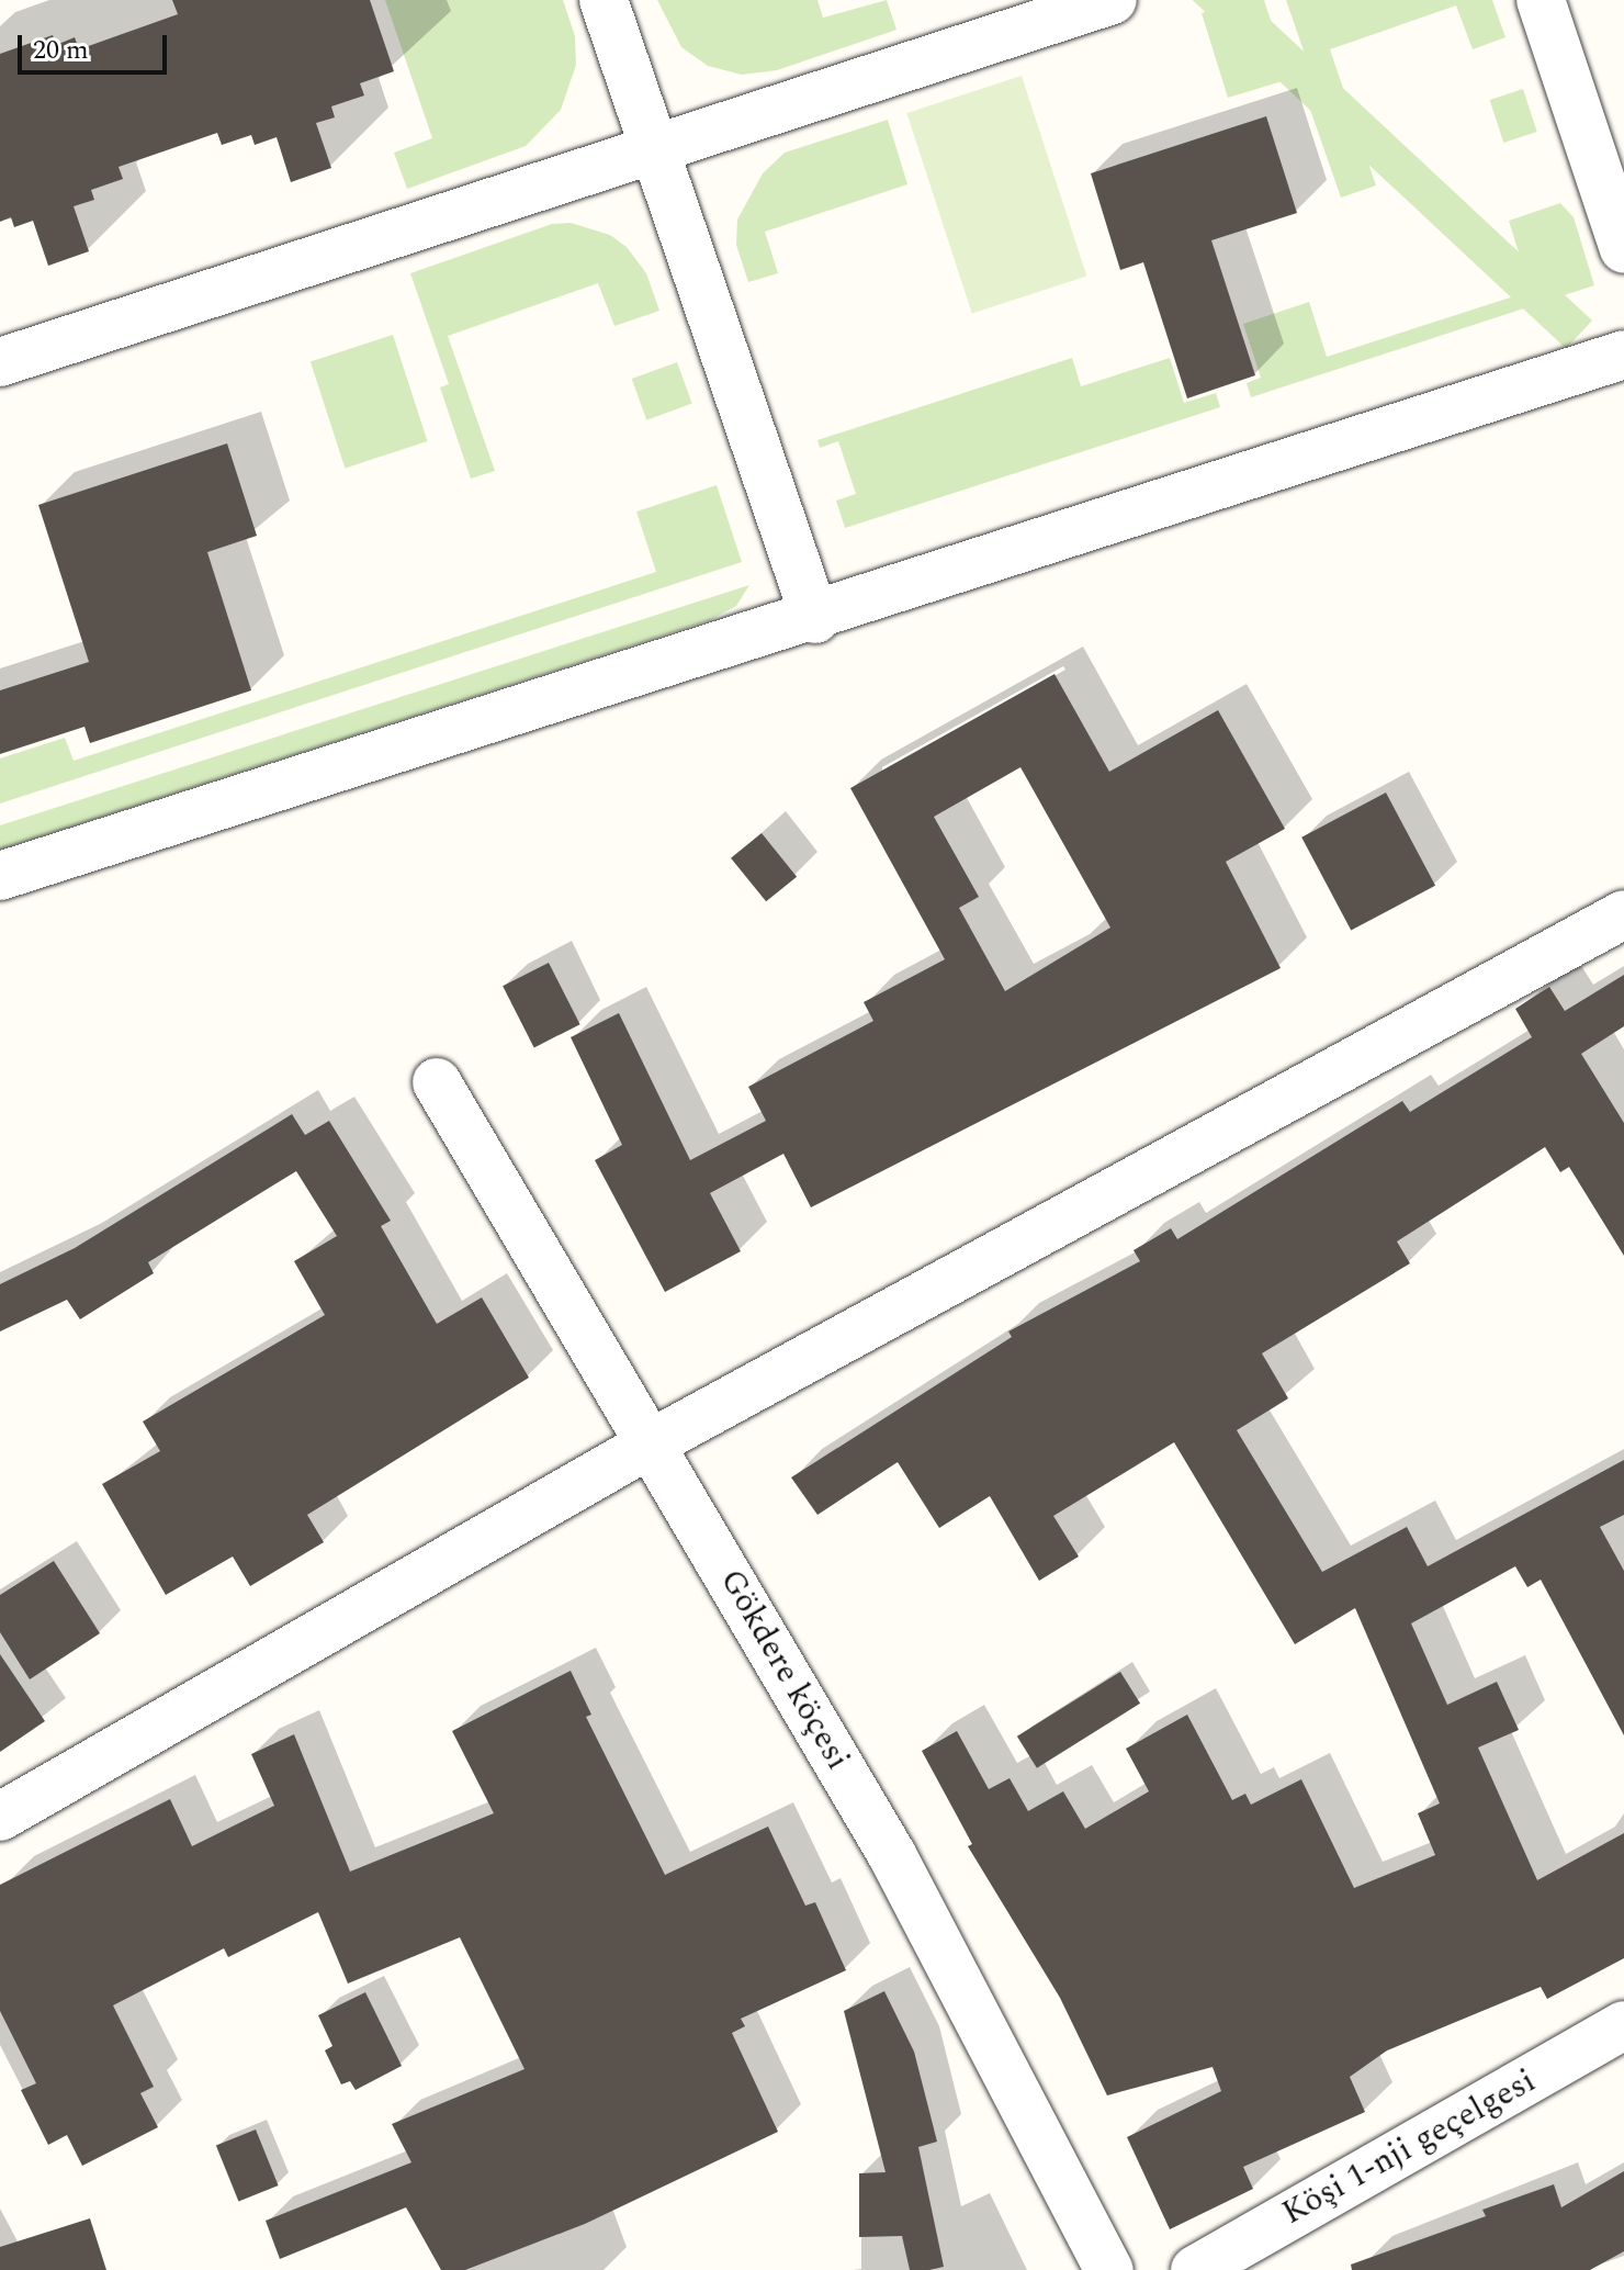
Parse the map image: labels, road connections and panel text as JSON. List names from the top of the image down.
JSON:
{
  "streets": {
    "street": ["Gökdere köçesi", "Köşi 1-nji geçelgesi"]
  },
  "scale_bar": "20 m"
}
